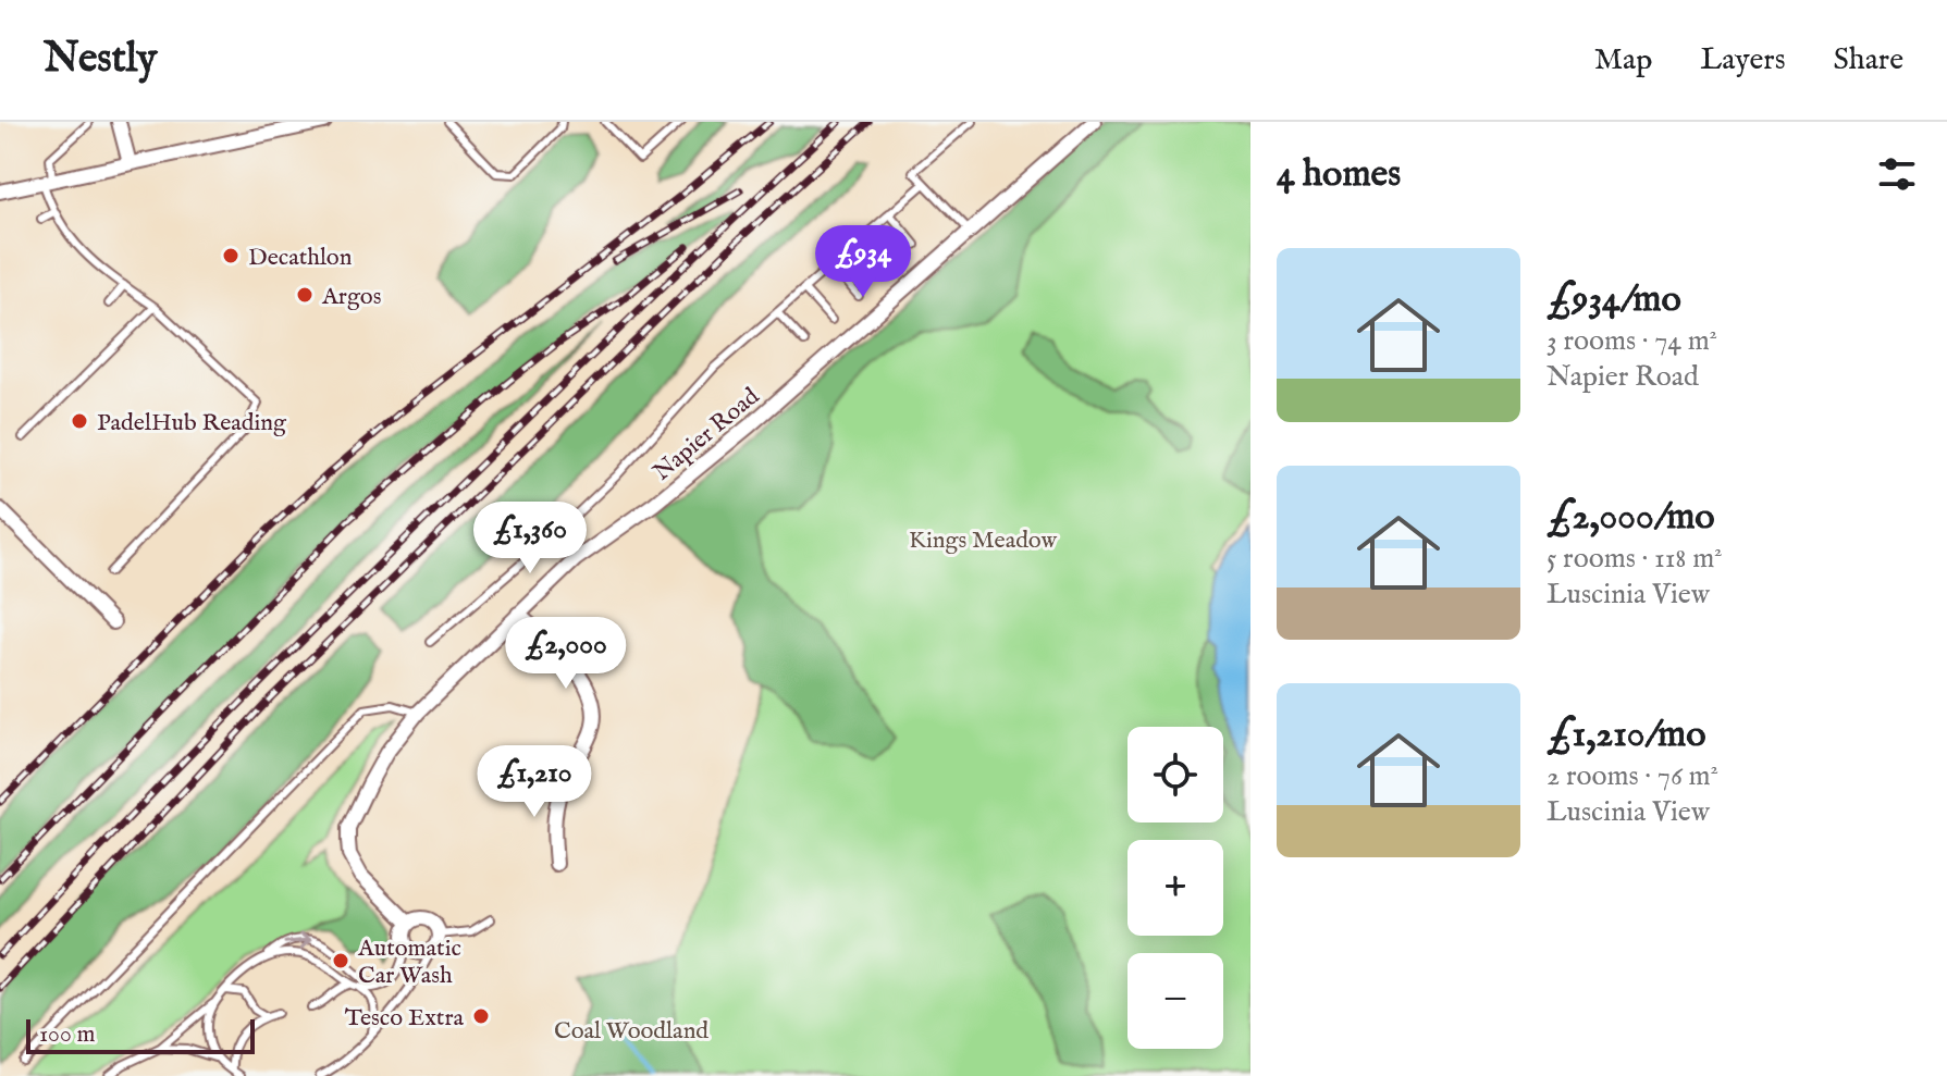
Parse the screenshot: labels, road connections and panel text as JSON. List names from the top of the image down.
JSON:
{
  "streets": {
    "street": ["Napier Road"]
  },
  "parks": ["Kings Meadow", "Coal Woodland"],
  "places": [
    "Decathlon",
    "Argos",
    "PadelHub Reading",
    "Automatic Car Wash",
    "Tesco Extra"
  ],
  "scale_bar": "100 m",
  "page": {
    "header": "Nestly",
    "nav": ["Map", "Layers", "Share"],
    "heading": "4 homes",
    "price": [
      "£934",
      "£1,360",
      "£2,000",
      "£1,210"
    ],
    "list": [
      {
        "name": "£934/mo",
        "note": "3 rooms · 74 m² · Napier Road"
      },
      {
        "name": "£2,000/mo",
        "note": "5 rooms · 118 m² · Luscinia View"
      },
      {
        "name": "£1,210/mo",
        "note": "2 rooms · 76 m² · Luscinia View"
      }
    ],
    "map_buttons": ["+", "−"],
    "scale": "100 m"
  }
}
